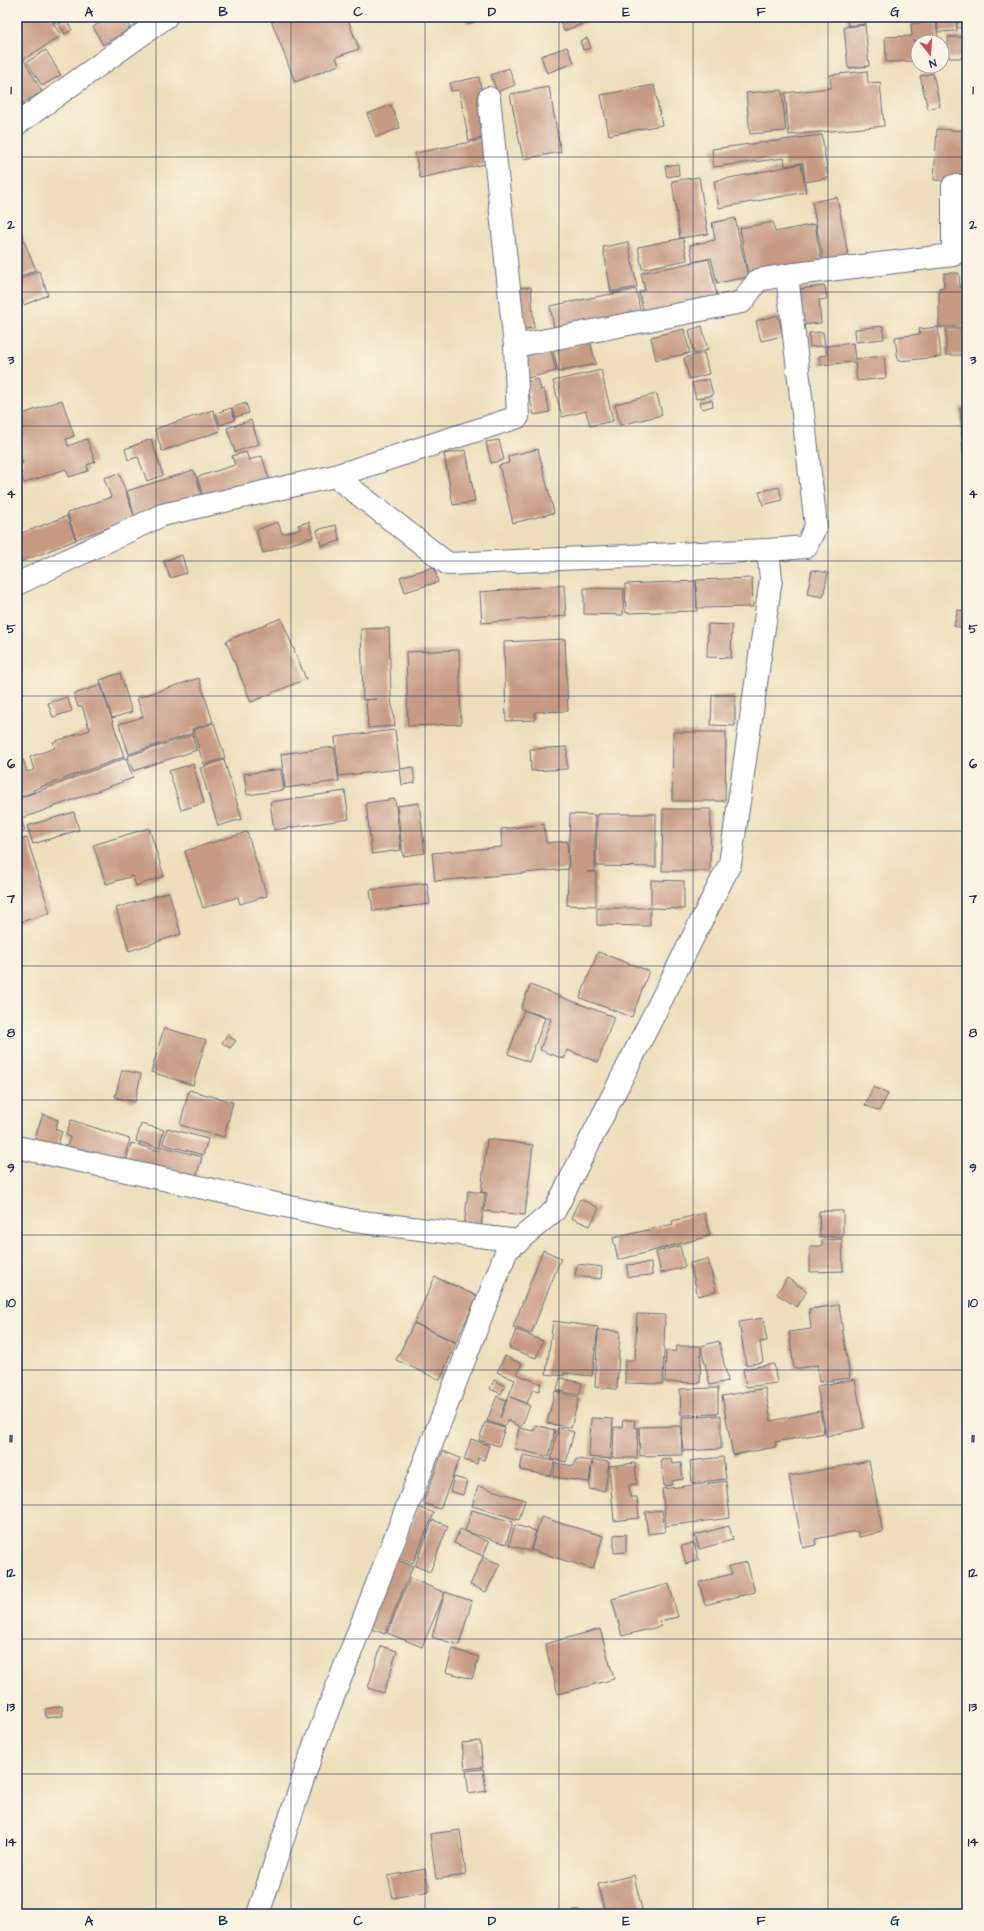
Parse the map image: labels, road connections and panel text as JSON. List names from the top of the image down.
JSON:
{
  "north": "bottom",
  "grid": {
    "columns": [
      "A",
      "B",
      "C",
      "D",
      "E",
      "F",
      "G"
    ],
    "rows": [
      "1",
      "2",
      "3",
      "4",
      "5",
      "6",
      "7",
      "8",
      "9",
      "10",
      "11",
      "12",
      "13",
      "14"
    ]
  }
}
